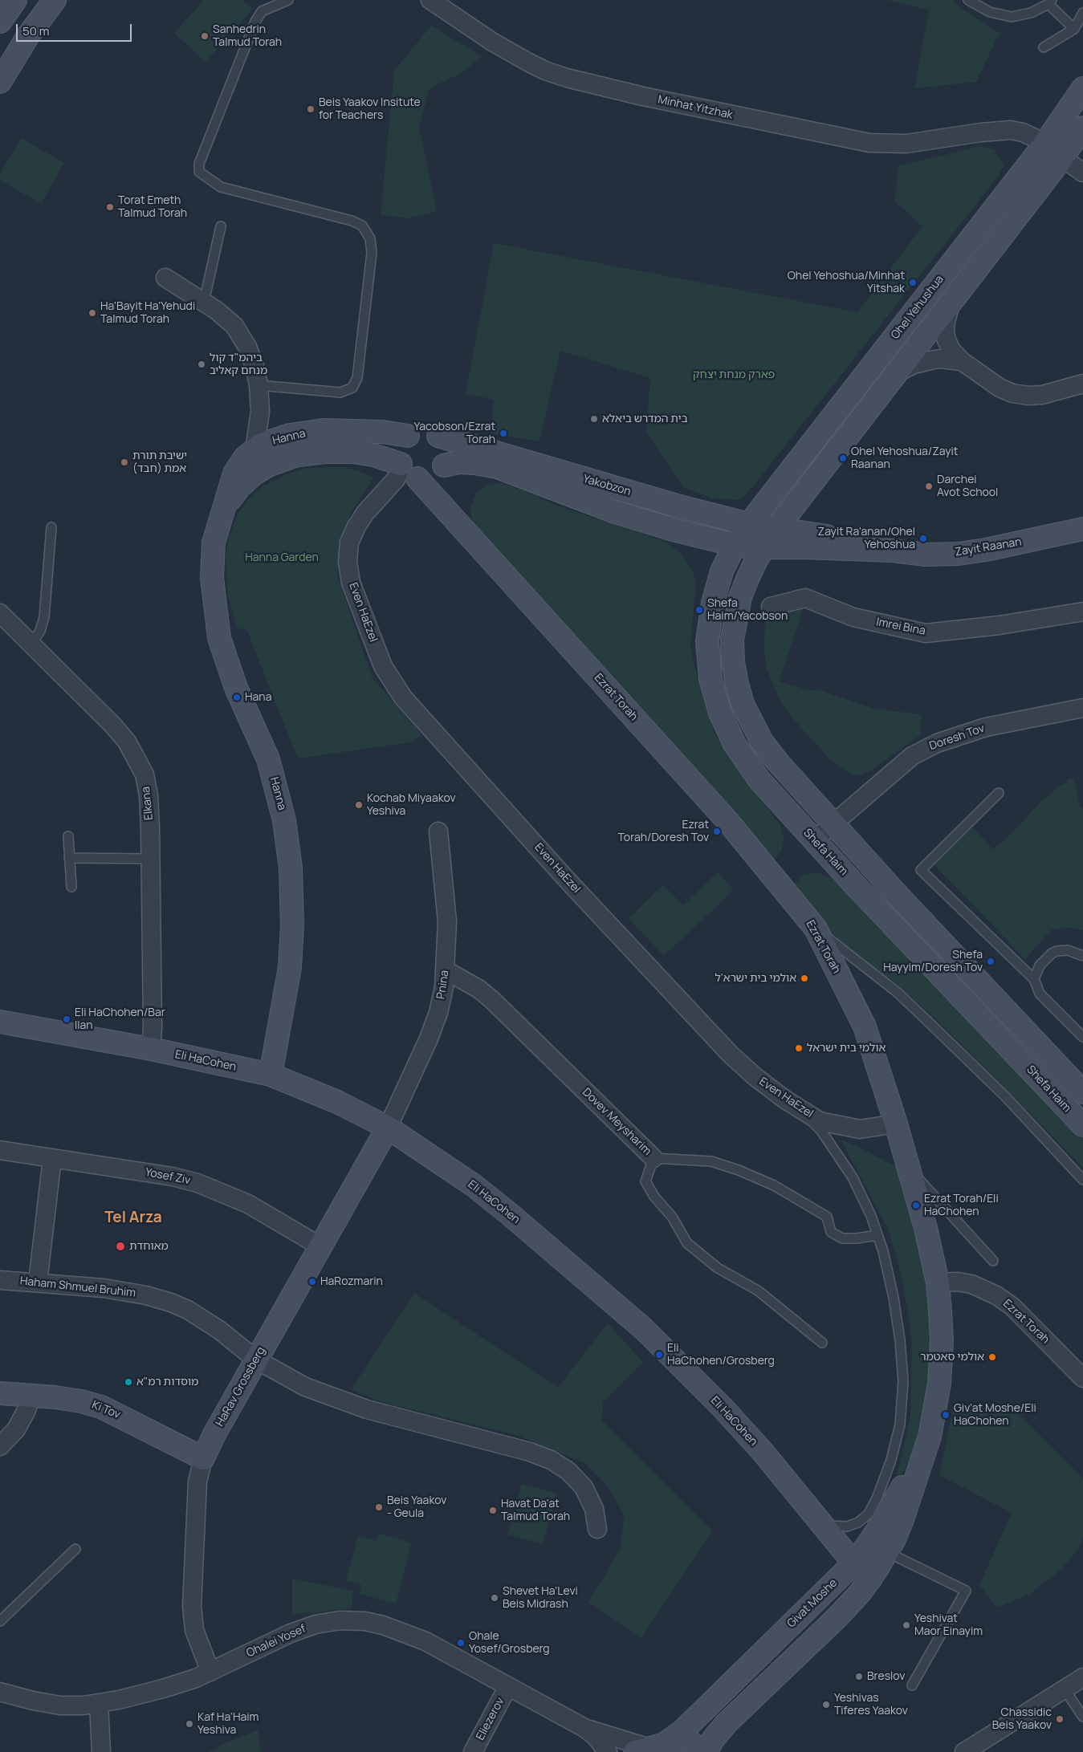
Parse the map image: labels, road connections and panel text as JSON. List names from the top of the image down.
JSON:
{
  "streets": {
    "street": [
      "Minhat Yitzhak",
      "Ohel Yehushua",
      "Hanna",
      "Yakobzon",
      "Zayit Raanan",
      "Even HaEzel",
      "Imrei Bina",
      "Ezrat Torah",
      "Doresh Tov",
      "Elkana",
      "Shefa Haim",
      "Pnina",
      "Eli HaCohen",
      "Dovev Meysharim",
      "Yosef Ziv",
      "Haham Shmuel Bruhim",
      "HaRav Grossberg",
      "Ki Tov",
      "Givat Moshe",
      "Ohalei Yosef",
      "Eliezerov"
    ]
  },
  "crossings": [
    ["Minhat Yitzhak", "Ohel Yehushua"],
    ["Ohel Yehushua", "Yakobzon"],
    ["Ohel Yehushua", "Zayit Raanan"],
    ["Ohel Yehushua", "Shefa Haim"],
    ["Hanna", "Yakobzon"],
    ["Hanna", "Even HaEzel"],
    ["Hanna", "Ezrat Torah"],
    ["Hanna", "Eli HaCohen"],
    ["Yakobzon", "Zayit Raanan"],
    ["Yakobzon", "Even HaEzel"],
    ["Yakobzon", "Ezrat Torah"],
    ["Yakobzon", "Shefa Haim"],
    ["Zayit Raanan", "Shefa Haim"],
    ["Even HaEzel", "Ezrat Torah"],
    ["Ezrat Torah", "Givat Moshe"],
    ["Doresh Tov", "Shefa Haim"],
    ["Elkana", "Eli HaCohen"],
    ["Pnina", "Eli HaCohen"],
    ["Pnina", "Dovev Meysharim"],
    ["Pnina", "HaRav Grossberg"],
    ["Eli HaCohen", "HaRav Grossberg"],
    ["Eli HaCohen", "Givat Moshe"],
    ["Yosef Ziv", "HaRav Grossberg"],
    ["Haham Shmuel Bruhim", "HaRav Grossberg"],
    ["HaRav Grossberg", "Ki Tov"],
    ["HaRav Grossberg", "Ohalei Yosef"],
    ["Givat Moshe", "Ohalei Yosef"],
    ["Ohalei Yosef", "Eliezerov"]
  ],
  "districts": ["Tel Arza"],
  "parks": ["פארק מנחת יצחק", "Hanna Garden"],
  "places": [
    "Sanhedrin Talmud Torah",
    "Beis Yaakov Insitute for Teachers",
    "Torat Emeth Talmud Torah",
    "Ohel Yehoshua/Minhat Yitshak",
    "Ha'Bayit Ha'Yehudi Talmud Torah",
    "ביהמ\"ד קול מנחם קאליב",
    "בית המדרש ביאלא",
    "Yacobson/Ezrat Torah",
    "Ohel Yehoshua/Zayit Raanan",
    "ישיבת תורת אמת (חבד)",
    "Darchei Avot School",
    "Zayit Ra'anan/Ohel Yehoshua",
    "Shefa Haim/Yacobson",
    "Hana",
    "Kochab Miyaakov Yeshiva",
    "Ezrat Torah/Doresh Tov",
    "Shefa Hayyim/Doresh Tov",
    "אולמי בית ישרא'ל",
    "Eli HaChohen/Bar Ilan",
    "אולמי בית ישראל",
    "Ezrat Torah/Eli HaChohen",
    "מאוחדת",
    "HaRozmarin",
    "Eli HaChohen/Grosberg",
    "אולמי סאטמר",
    "מוסדות רמ\"א",
    "Giv'at Moshe/Eli HaChohen",
    "Beis Yaakov - Geula",
    "Havat Da'at Talmud Torah",
    "Shevet Ha'Levi Beis Midrash",
    "Yeshivat Maor Einayim",
    "Ohale Yosef/Grosberg",
    "Breslov",
    "Yeshivas Tiferes Yaakov",
    "Chassidic Beis Yaakov",
    "Kaf Ha'Haim Yeshiva"
  ],
  "scale_bar": "50 m"
}
